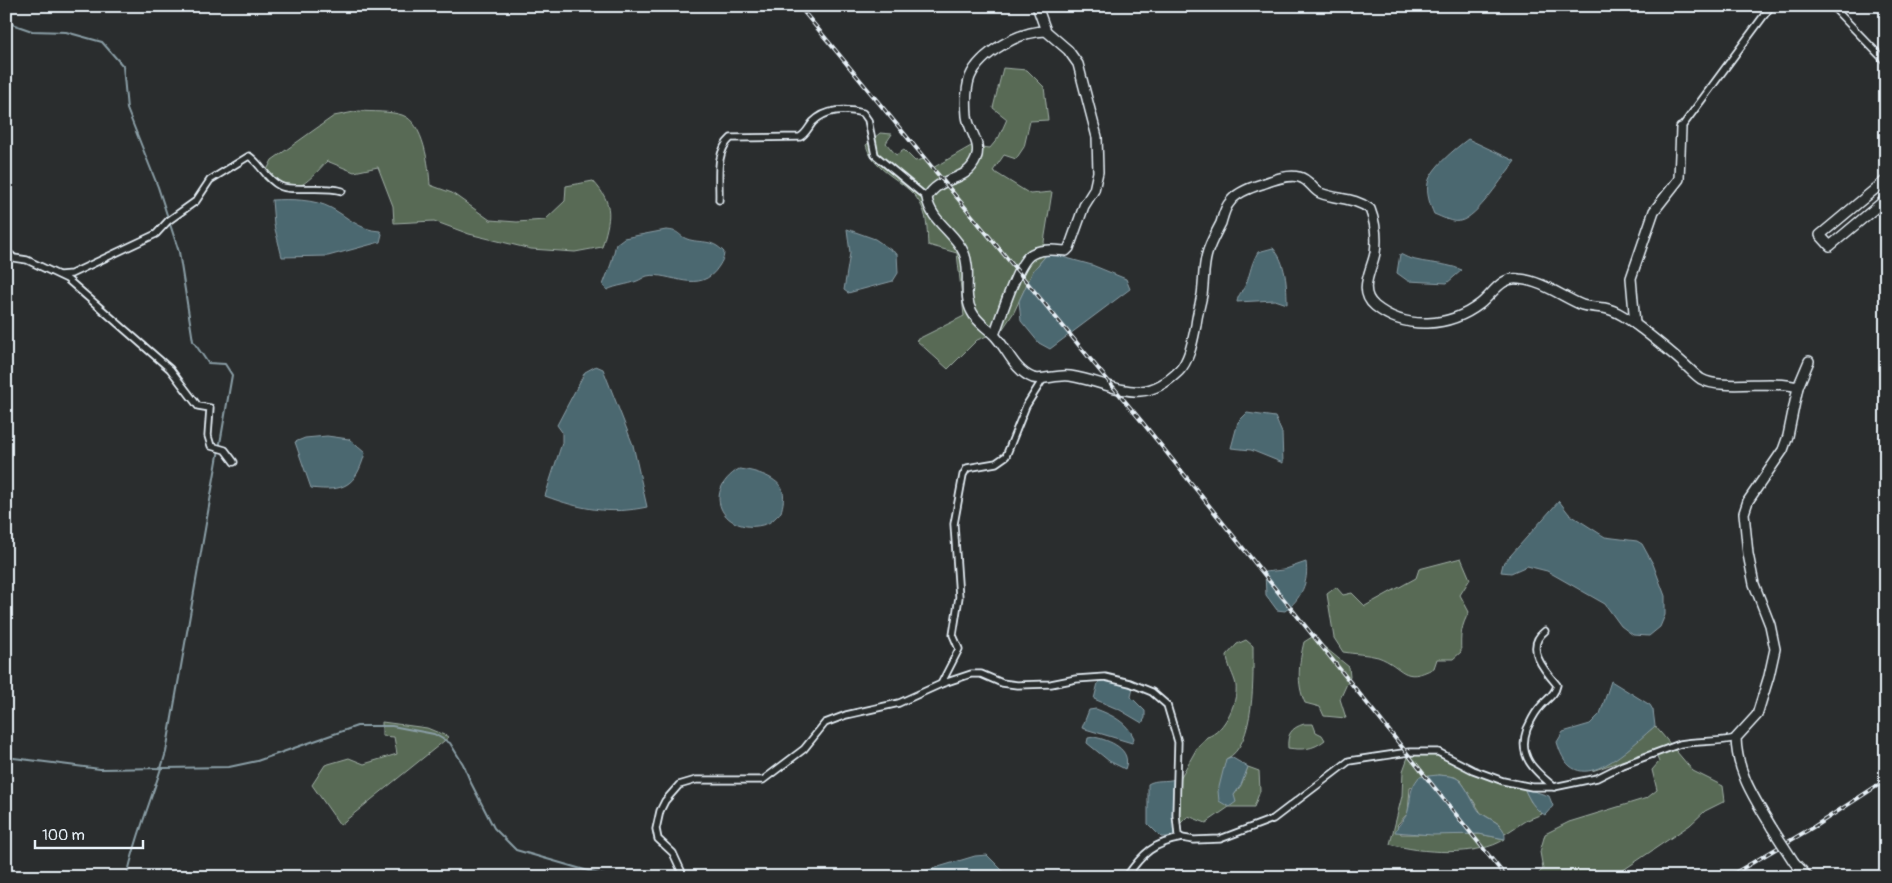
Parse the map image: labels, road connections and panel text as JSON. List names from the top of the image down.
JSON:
{
  "scale_bar": "100 m"
}
